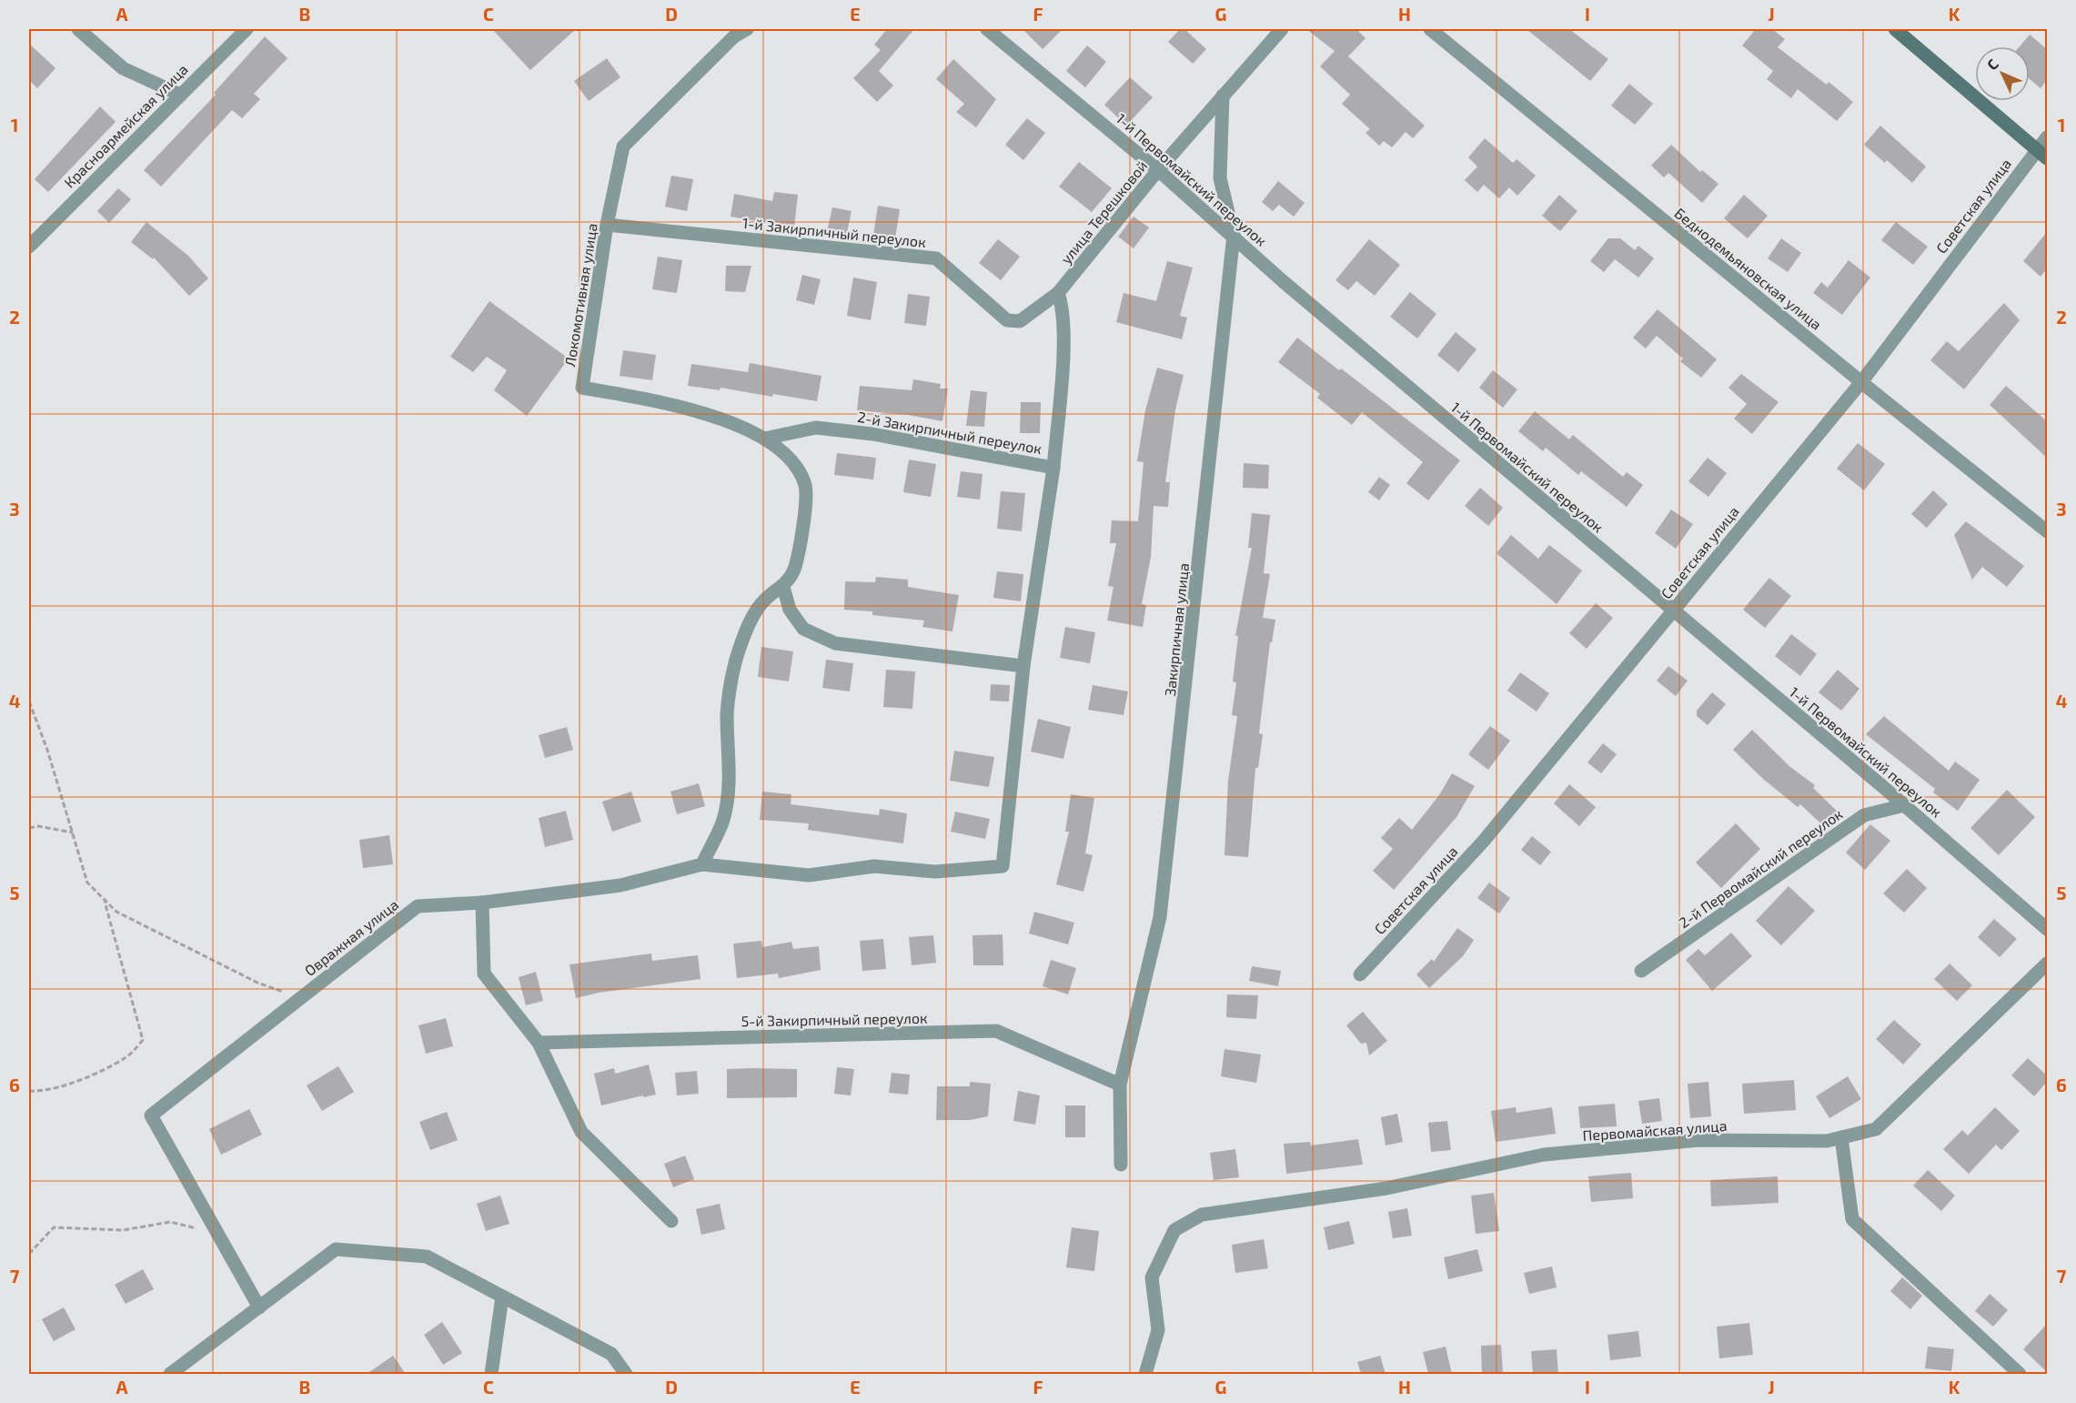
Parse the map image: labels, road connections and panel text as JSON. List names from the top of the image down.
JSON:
{
  "streets": {
    "street": [
      "Красноармейская улица",
      "1-й Первомайский переулок",
      "Советская улица",
      "улица Терешковой",
      "1-й Закирпичный переулок",
      "Беднодемьяновская улица",
      "Локомотивная улица",
      "2-й Закирпичный переулок",
      "Закирпичная улица",
      "2-й Первомайский переулок",
      "Овражная улица",
      "5-й Закирпичный переулок",
      "Первомайская улица"
    ]
  },
  "crossings": [
    ["1-й Первомайский переулок", "Советская улица"],
    ["1-й Первомайский переулок", "улица Терешковой"],
    ["1-й Первомайский переулок", "Закирпичная улица"],
    ["1-й Первомайский переулок", "2-й Первомайский переулок"],
    ["Советская улица", "Беднодемьяновская улица"],
    ["улица Терешковой", "1-й Закирпичный переулок"],
    ["улица Терешковой", "2-й Закирпичный переулок"],
    ["улица Терешковой", "Закирпичная улица"],
    ["1-й Закирпичный переулок", "Локомотивная улица"],
    ["1-й Закирпичный переулок", "2-й Закирпичный переулок"],
    ["Локомотивная улица", "2-й Закирпичный переулок"],
    ["Локомотивная улица", "Овражная улица"],
    ["Закирпичная улица", "5-й Закирпичный переулок"]
  ],
  "north": "top left",
  "grid": {
    "columns": [
      "A",
      "B",
      "C",
      "D",
      "E",
      "F",
      "G",
      "H",
      "I",
      "J",
      "K"
    ],
    "rows": [
      "1",
      "2",
      "3",
      "4",
      "5",
      "6",
      "7"
    ]
  }
}
